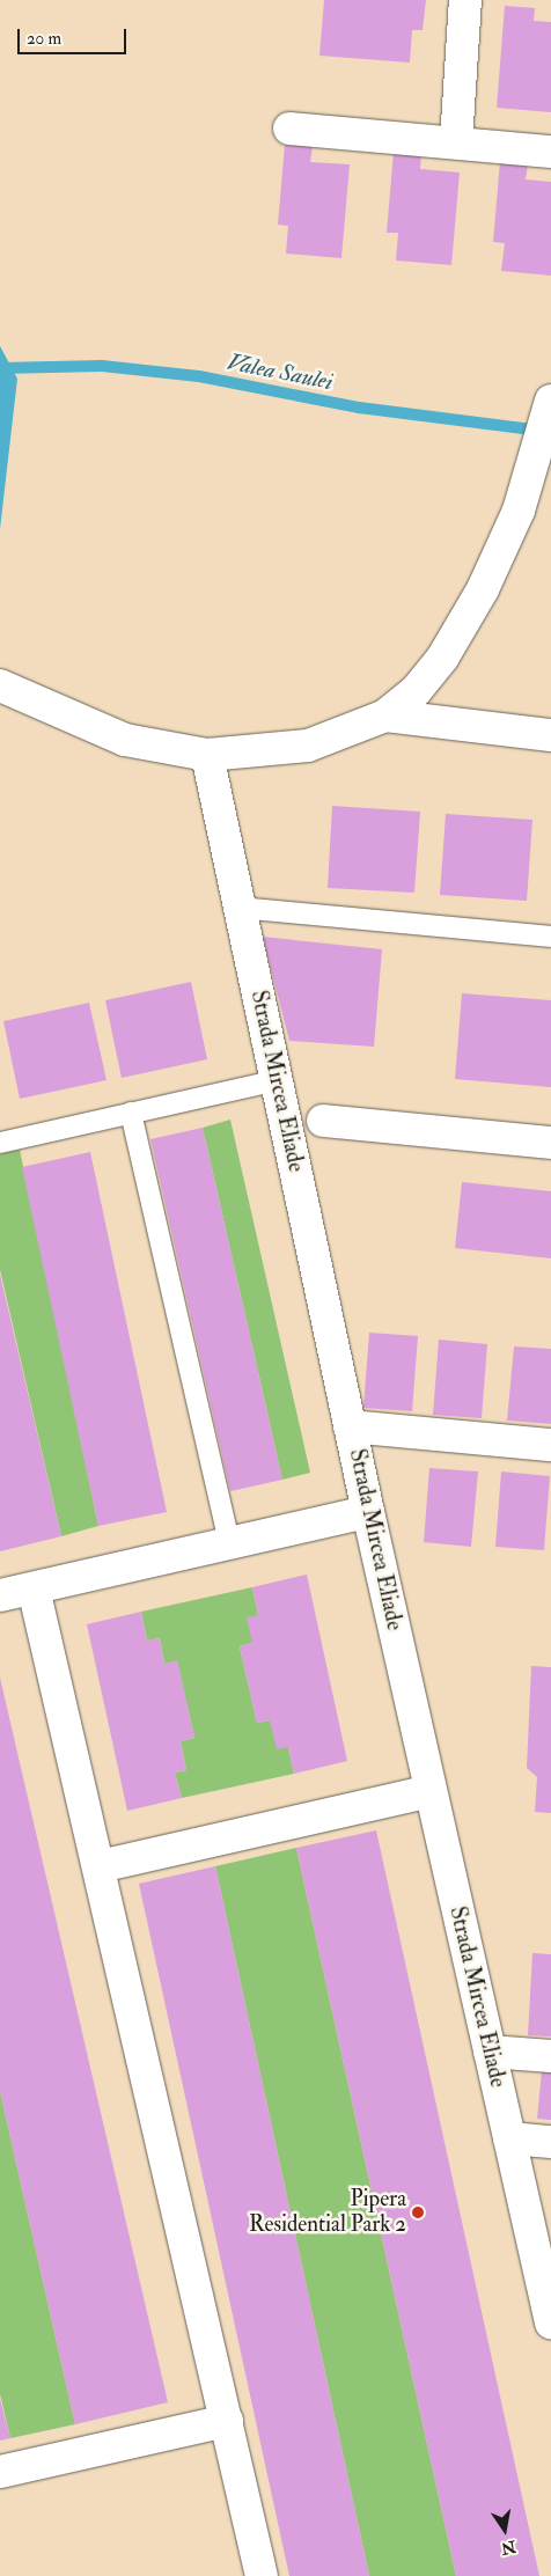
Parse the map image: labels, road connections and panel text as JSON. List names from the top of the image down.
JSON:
{
  "streets": {
    "street": ["Strada Mircea Eliade"]
  },
  "water": ["Valea Saulei"],
  "places": ["Pipera Residential Park 2"],
  "scale_bar": "20 m",
  "north": "bottom"
}
